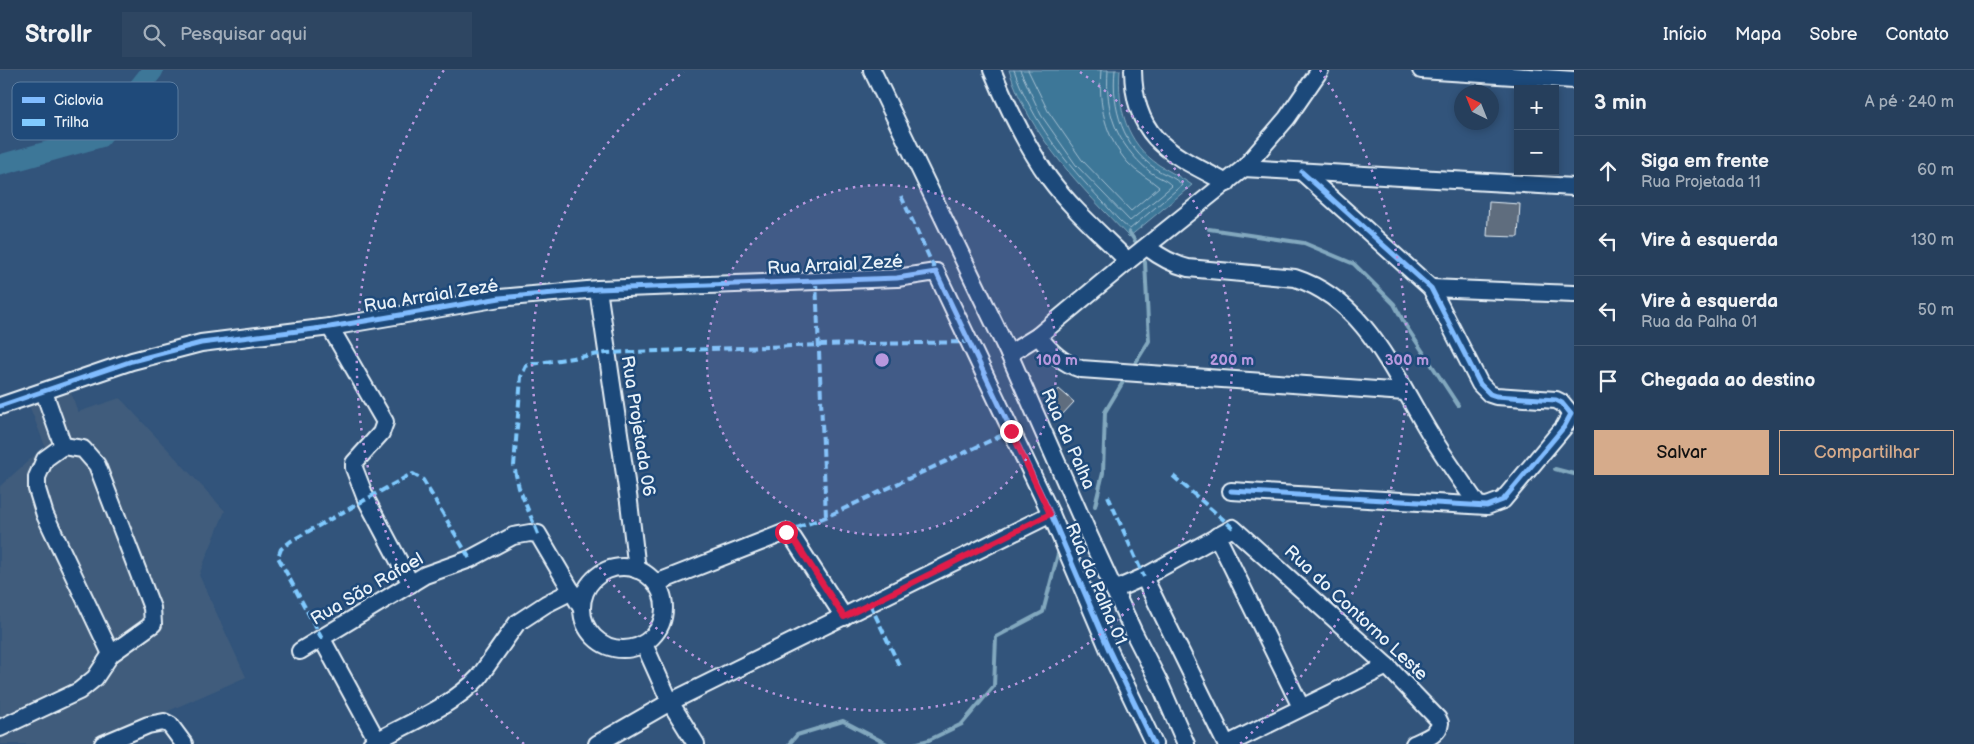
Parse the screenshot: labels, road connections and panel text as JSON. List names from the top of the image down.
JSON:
{
  "streets": {
    "street": [
      "Rua Arraial Zezé",
      "Rua Projetada 06",
      "Rua da Palha",
      "Rua da Palha 01",
      "Rua São Rafael",
      "Rua do Contorno Leste"
    ]
  },
  "crossings": [
    ["Rua Arraial Zezé", "Rua Projetada 06"],
    ["Rua Arraial Zezé", "Rua da Palha 01"]
  ],
  "legend": ["Ciclovia", "Trilha"],
  "north": "top left",
  "page": {
    "header": "Strollr",
    "search": "Pesquisar aqui",
    "nav": [
      "Início",
      "Mapa",
      "Sobre",
      "Contato"
    ],
    "heading": ["3 min", "A pé · 240 m"],
    "map_buttons": ["+", "−"],
    "list": [
      ["Siga em frente", "Rua Projetada 11", "60 m"],
      ["Vire à esquerda", "130 m"],
      ["Vire à esquerda", "Rua da Palha 01", "50 m"],
      "Chegada ao destino"
    ],
    "buttons": ["Salvar", "Compartilhar"]
  },
  "rings": ["100 m", "200 m", "300 m"]
}
